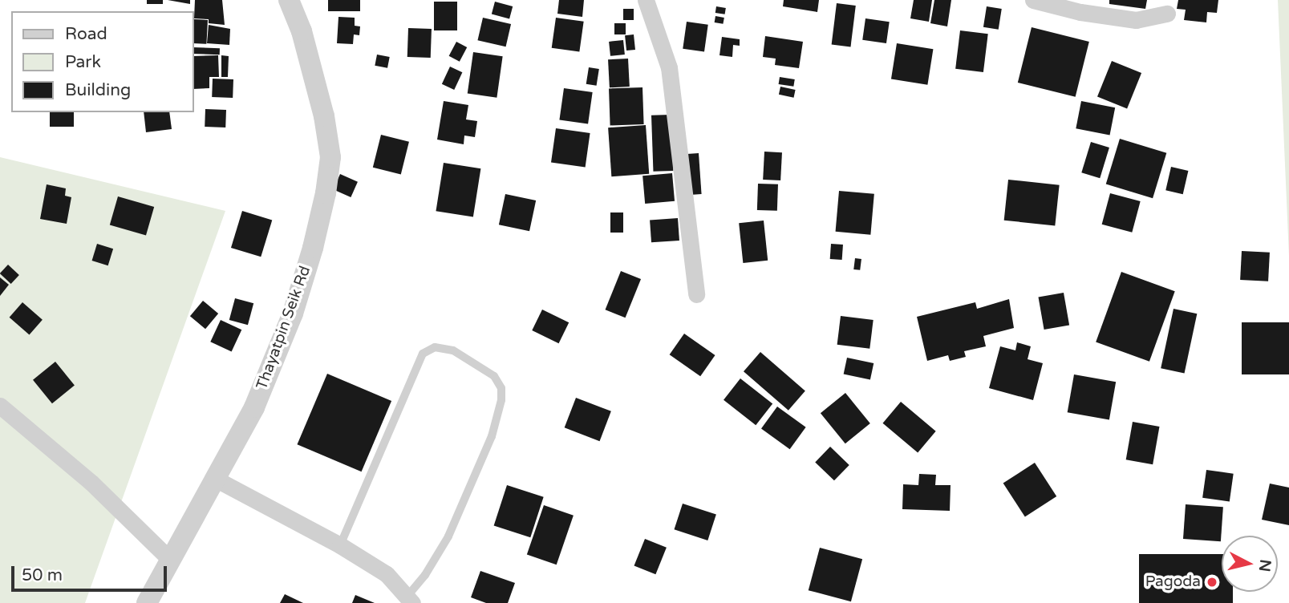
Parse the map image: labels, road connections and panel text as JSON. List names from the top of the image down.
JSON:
{
  "streets": {
    "street": ["Thayatpin Seik Rd"]
  },
  "places": ["Pagoda"],
  "legend": ["Road", "Park", "Building"],
  "scale_bar": "50 m",
  "north": "right"
}
